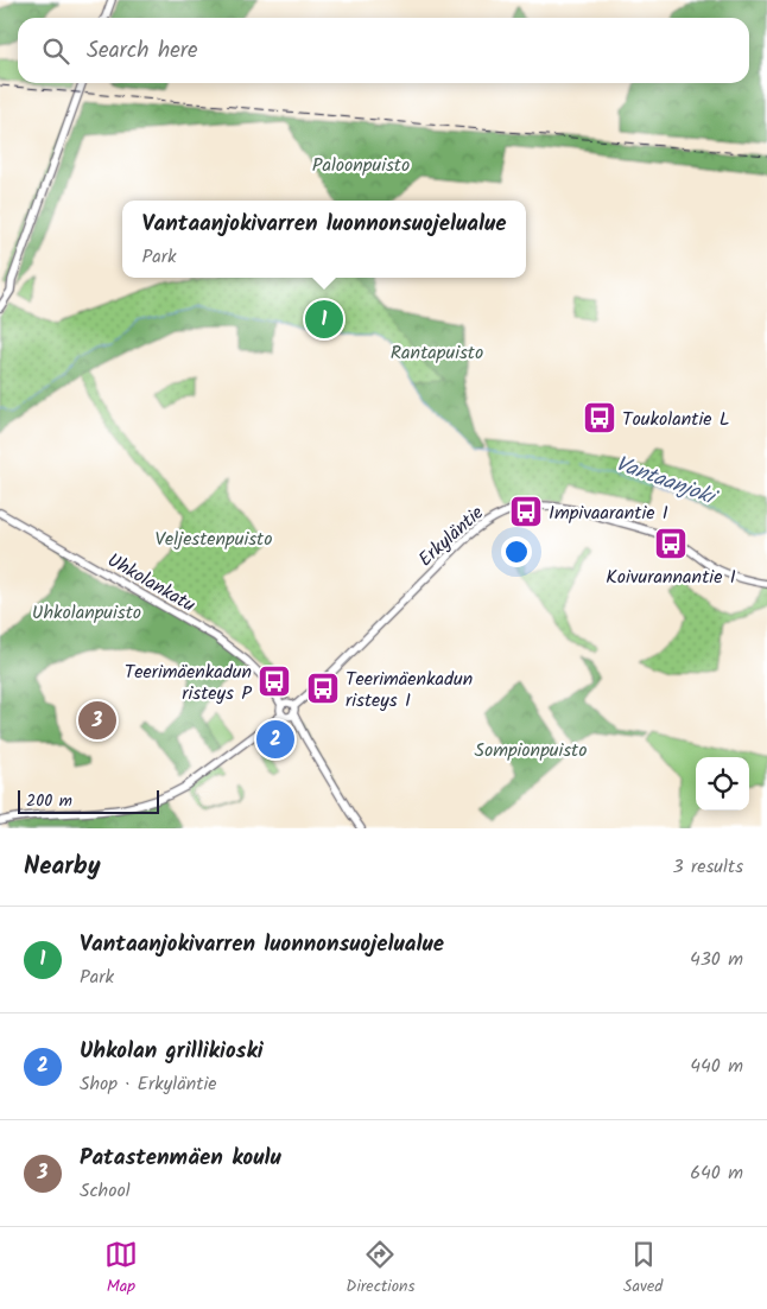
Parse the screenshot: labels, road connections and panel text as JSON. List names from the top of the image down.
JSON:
{
  "streets": {
    "street": ["Erkyläntie", "Uhkolankatu"]
  },
  "crossings": [
    ["Erkyläntie", "Uhkolankatu"]
  ],
  "water": ["Vantaanjoki"],
  "parks": [
    "Paloonpuisto",
    "Rantapuisto",
    "Veljestenpuisto",
    "Uhkolanpuisto",
    "Sompionpuisto"
  ],
  "places": {
    "bus stop": [
      "Toukolantie L",
      "Impivaarantie I",
      "Koivurannantie I",
      "Teerimäenkadun risteys P",
      "Teerimäenkadun risteys I"
    ]
  },
  "scale_bar": "200 m",
  "page": {
    "search": "Search here",
    "popup": ["Vantaanjokivarren luonnonsuojelualue", "Park"],
    "pins": ["1", "3", "2"],
    "scale": "200 m",
    "heading": ["Nearby", "3 results"],
    "list": [
      {
        "mark": "1",
        "name": "Vantaanjokivarren luonnonsuojelualue",
        "note": "Park",
        "value": "430 m"
      },
      {
        "mark": "2",
        "name": "Uhkolan grillikioski",
        "note": "Shop · Erkyläntie",
        "value": "440 m"
      },
      {
        "mark": "3",
        "name": "Patastenmäen koulu",
        "note": "School",
        "value": "640 m"
      }
    ],
    "nav": ["Map", "Directions", "Saved"]
  }
}
